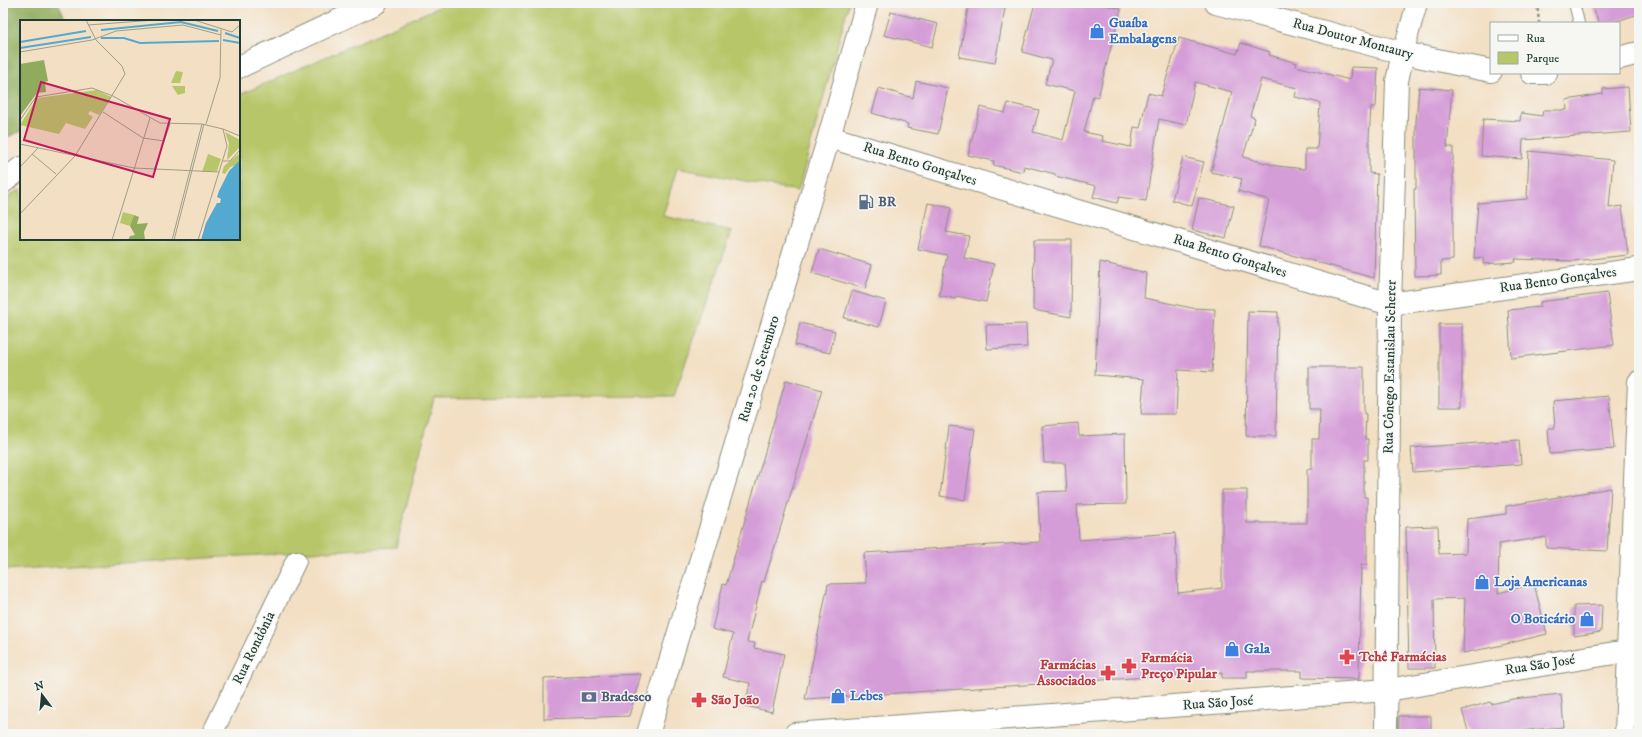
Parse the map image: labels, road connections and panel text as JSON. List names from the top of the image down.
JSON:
{
  "streets": {
    "street": [
      "Rua Doutor Montaury",
      "Rua Bento Gonçalves",
      "Rua Cônego Estanislau Scherer",
      "Rua 20 de Setembro",
      "Rua Rondônia",
      "Rua São José"
    ]
  },
  "crossings": [
    ["Rua Doutor Montaury", "Rua Cônego Estanislau Scherer"],
    ["Rua Bento Gonçalves", "Rua Cônego Estanislau Scherer"],
    ["Rua Bento Gonçalves", "Rua 20 de Setembro"],
    ["Rua Cônego Estanislau Scherer", "Rua São José"]
  ],
  "places": {
    "shop": [
      "Guaíba Embalagens",
      "Loja Americanas",
      "O Boticário",
      "Gala",
      "Lebes"
    ],
    "fuel station": ["BR"],
    "pharmacy": [
      "Tchê Farmácias",
      "Farmácia Preço Pipular",
      "Farmácias Associados",
      "São João"
    ],
    "bank": ["Bradesco"]
  },
  "legend": ["Rua", "Parque"],
  "north": "top"
}
